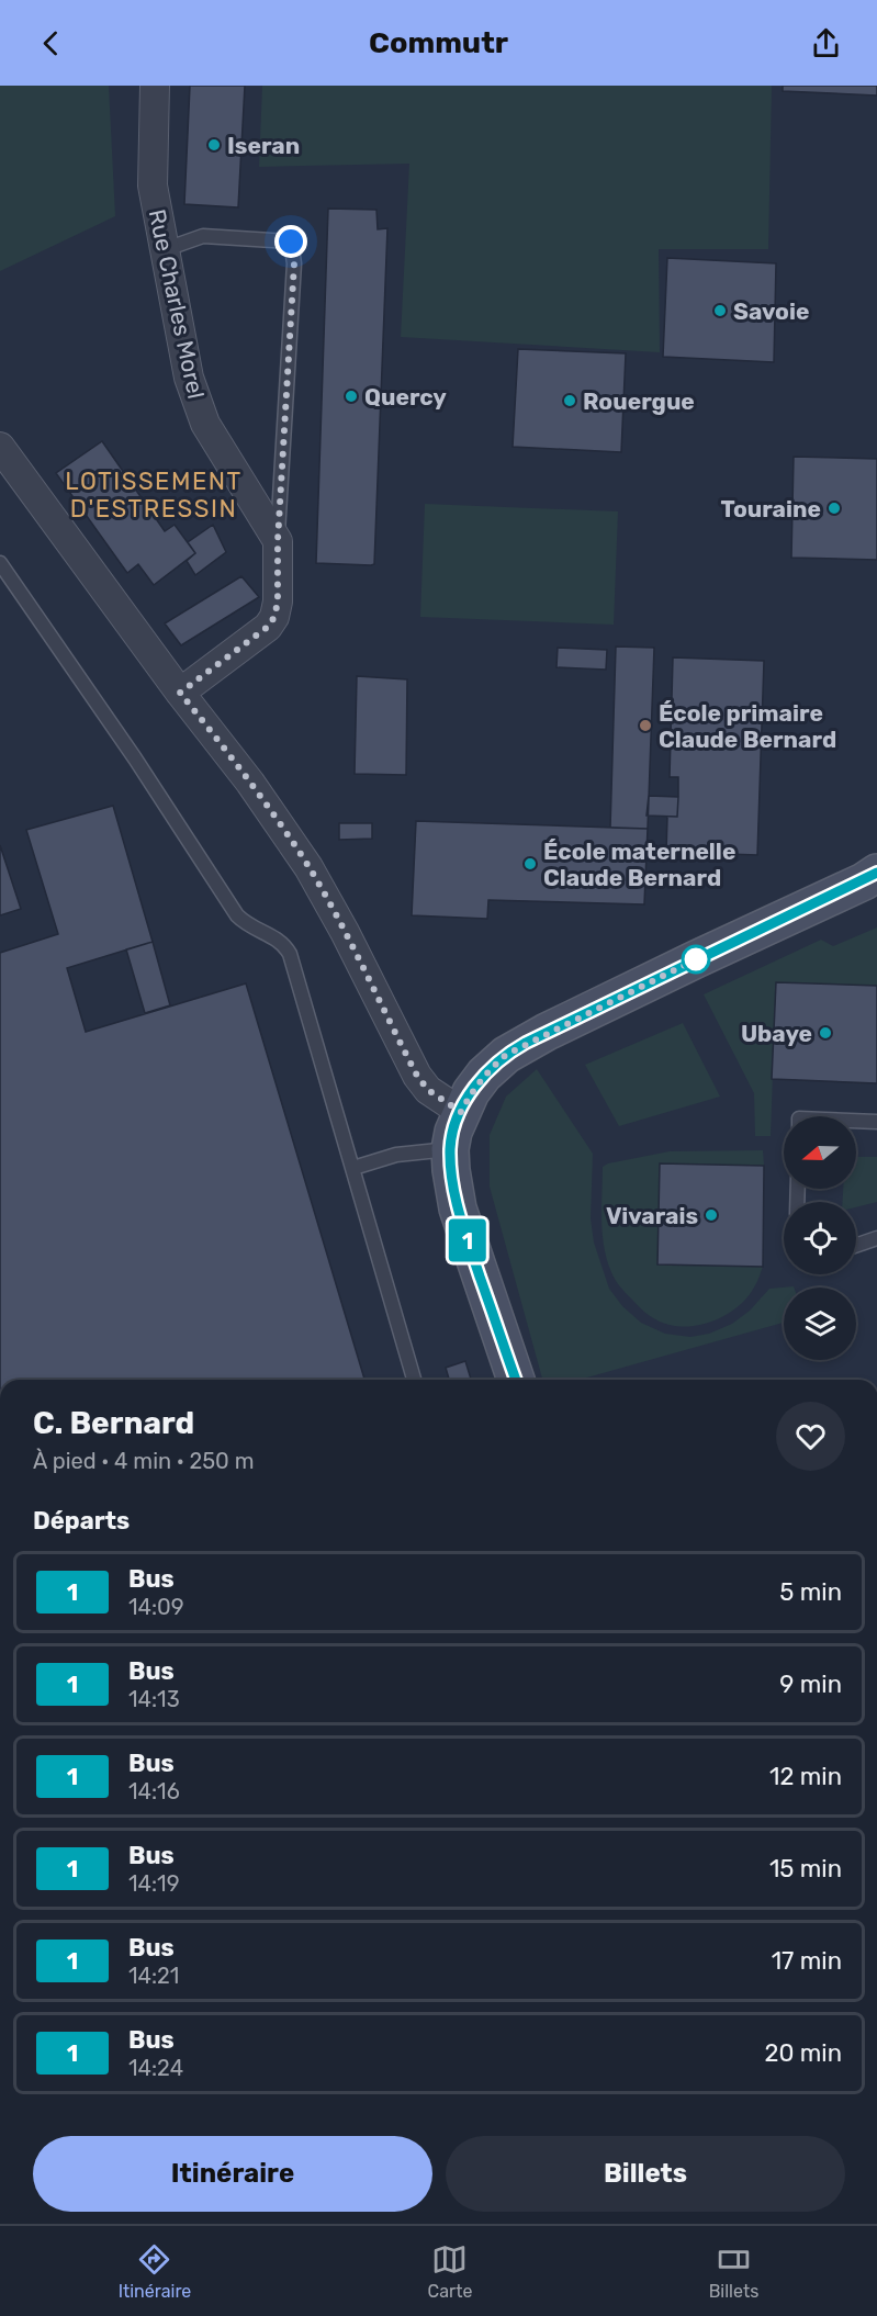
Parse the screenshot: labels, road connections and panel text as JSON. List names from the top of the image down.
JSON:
{
  "streets": {
    "street": ["Rue Charles Morel"]
  },
  "districts": ["LOTISSEMENT D'ESTRESSIN"],
  "places": [
    "Iseran",
    "Savoie",
    "Quercy",
    "Rouergue",
    "Touraine",
    "École primaire Claude Bernard",
    "École maternelle Claude Bernard",
    "Ubaye",
    "Vivarais"
  ],
  "lines": ["bus line 1"],
  "north": "left",
  "page": {
    "header": "Commutr",
    "on_map": "1",
    "heading": [
      ["C. Bernard", "À pied · 4 min · 250 m"],
      "Départs"
    ],
    "list": [
      {
        "mark": "1",
        "name": "Bus",
        "note": "14:09",
        "value": "5 min"
      },
      {
        "mark": "1",
        "name": "Bus",
        "note": "14:13",
        "value": "9 min"
      },
      {
        "mark": "1",
        "name": "Bus",
        "note": "14:16",
        "value": "12 min"
      },
      {
        "mark": "1",
        "name": "Bus",
        "note": "14:19",
        "value": "15 min"
      },
      {
        "mark": "1",
        "name": "Bus",
        "note": "14:21",
        "value": "17 min"
      },
      {
        "mark": "1",
        "name": "Bus",
        "note": "14:24",
        "value": "20 min"
      }
    ],
    "buttons": ["Itinéraire", "Billets"],
    "tabs": ["Itinéraire", "Carte", "Billets"]
  }
}
